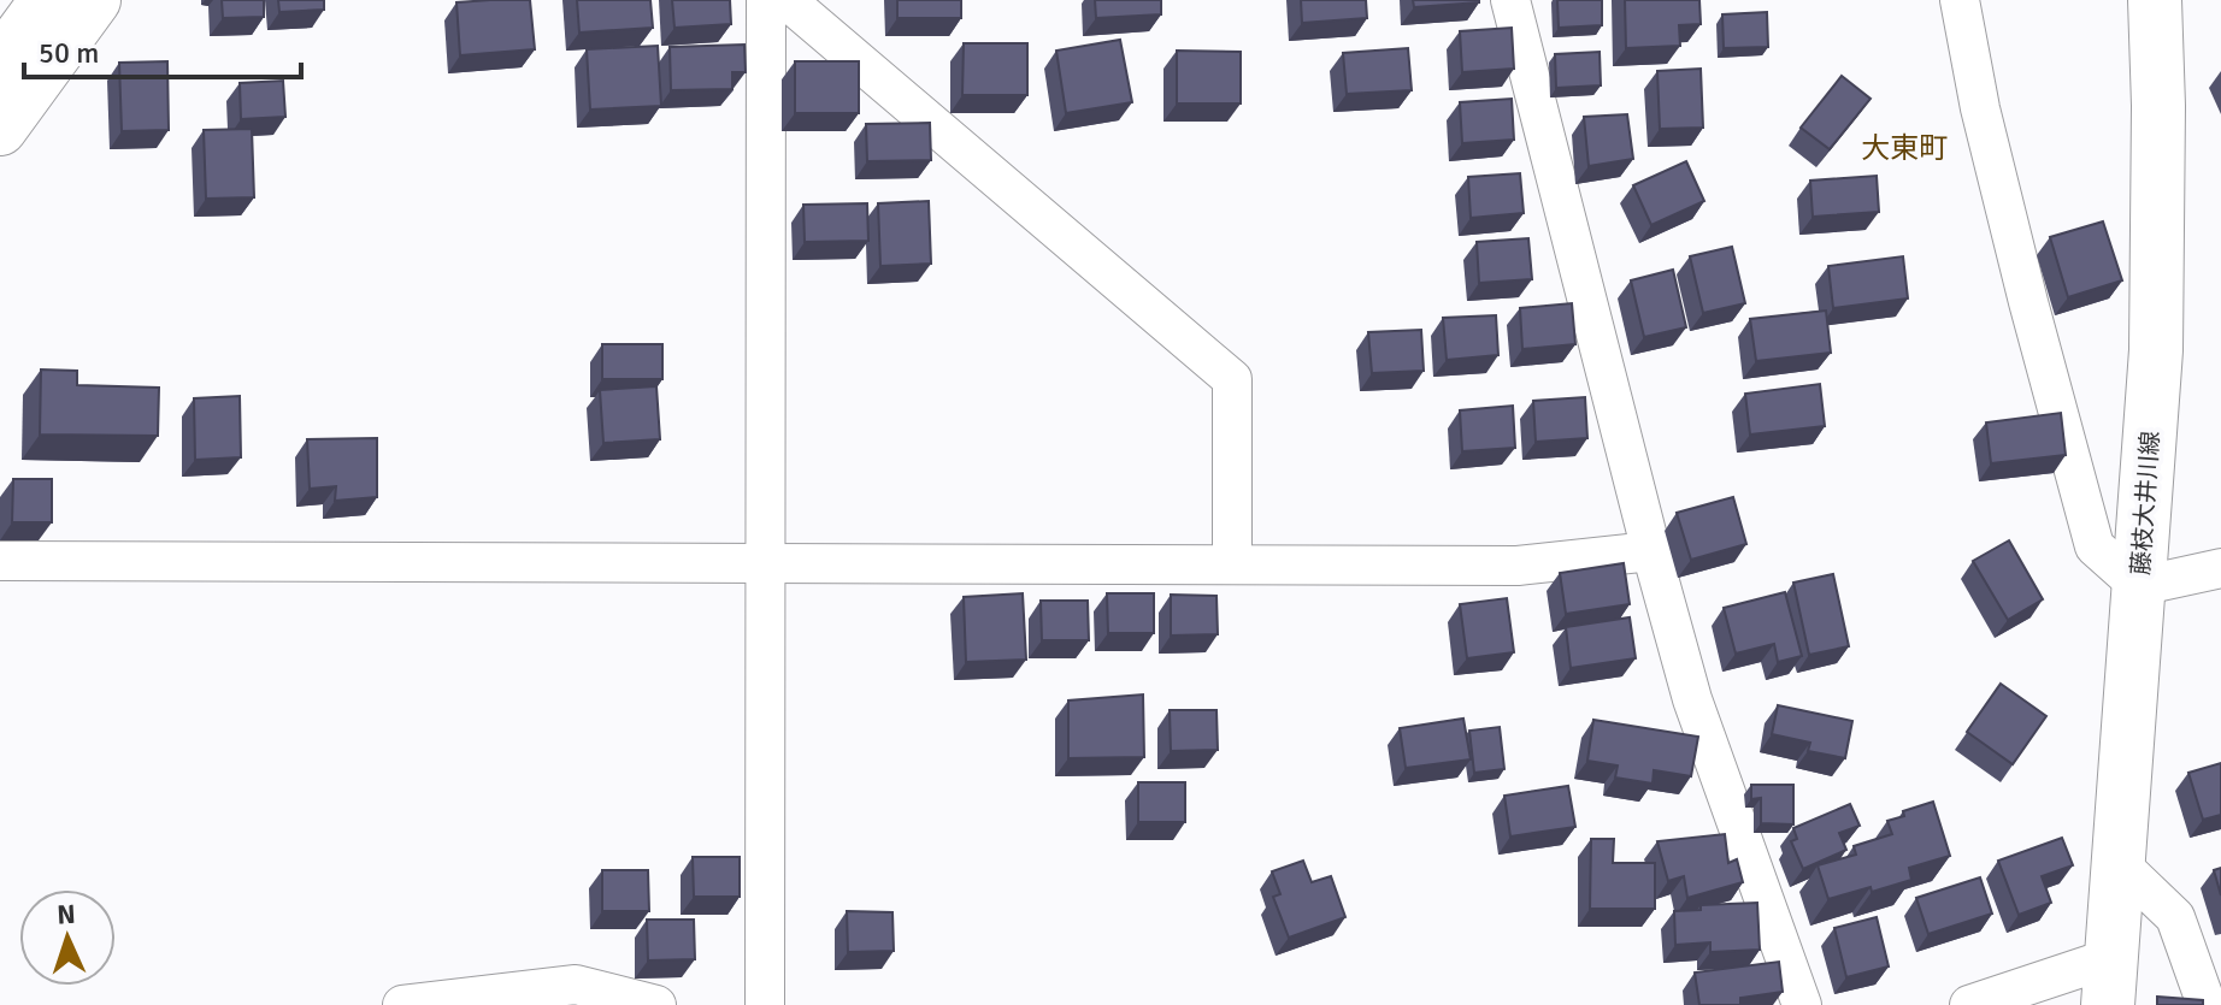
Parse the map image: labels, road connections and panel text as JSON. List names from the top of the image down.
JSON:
{
  "streets": {
    "main road": ["藤枝大井川線"]
  },
  "districts": ["大東町"],
  "scale_bar": "50 m",
  "north": "top"
}
